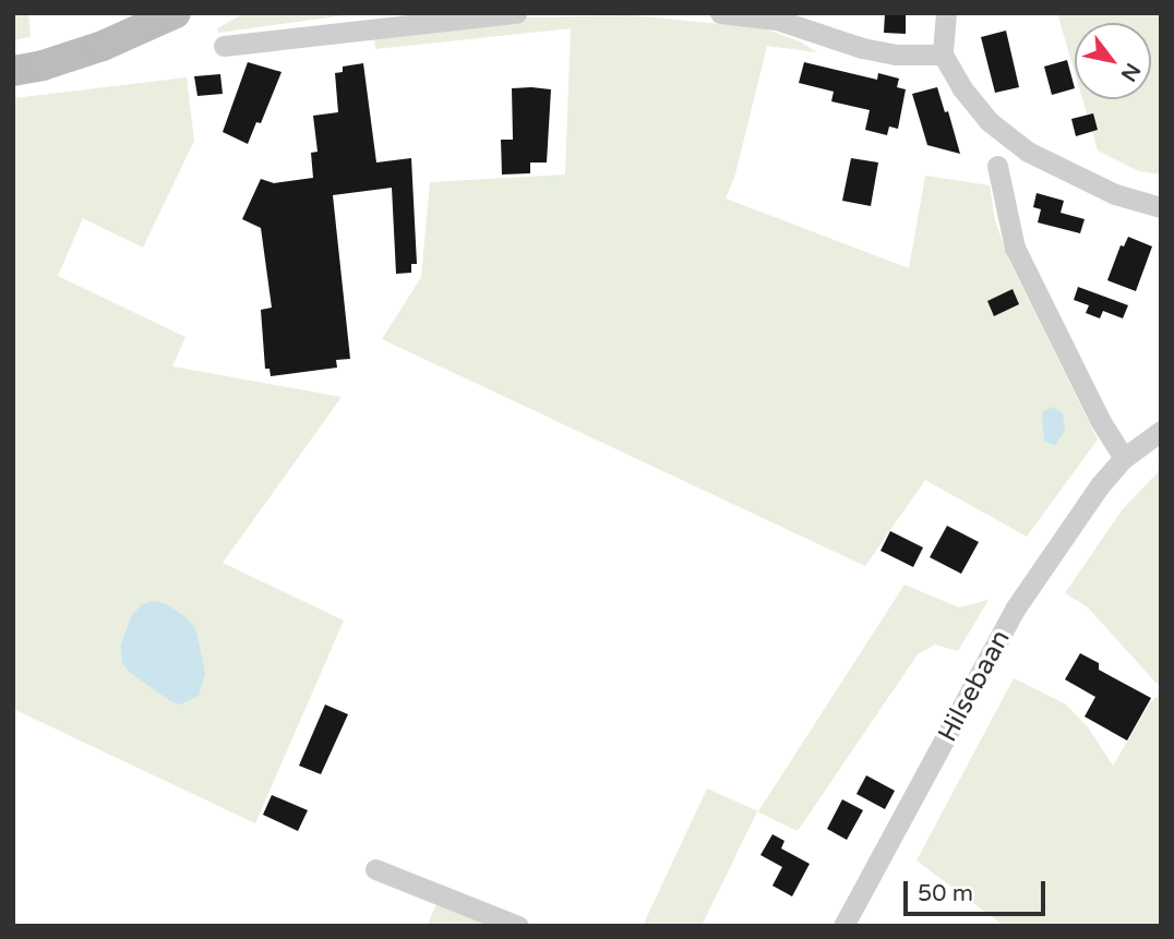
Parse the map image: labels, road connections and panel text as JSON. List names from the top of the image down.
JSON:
{
  "streets": {
    "street": ["Hilsebaan"]
  },
  "scale_bar": "50 m",
  "north": "bottom right"
}
